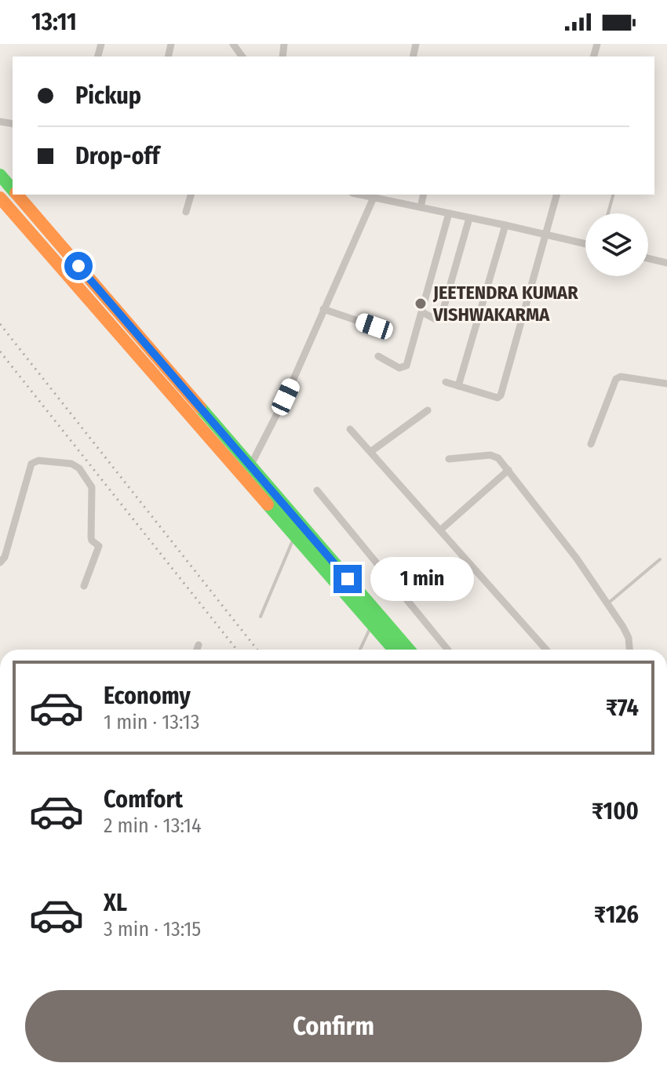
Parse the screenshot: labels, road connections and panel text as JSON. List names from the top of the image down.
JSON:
{
  "places": ["JEETENDRA KUMAR VISHWAKARMA"],
  "page": {
    "status": "13:11",
    "banner": ["Pickup", "Drop-off"],
    "bubble": "1 min",
    "list": [
      {
        "name": "Economy",
        "note": "1 min · 13:13",
        "value": "₹74"
      },
      {
        "name": "Comfort",
        "note": "2 min · 13:14",
        "value": "₹100"
      },
      {
        "name": "XL",
        "note": "3 min · 13:15",
        "value": "₹126"
      }
    ],
    "buttons": "Confirm"
  }
}
